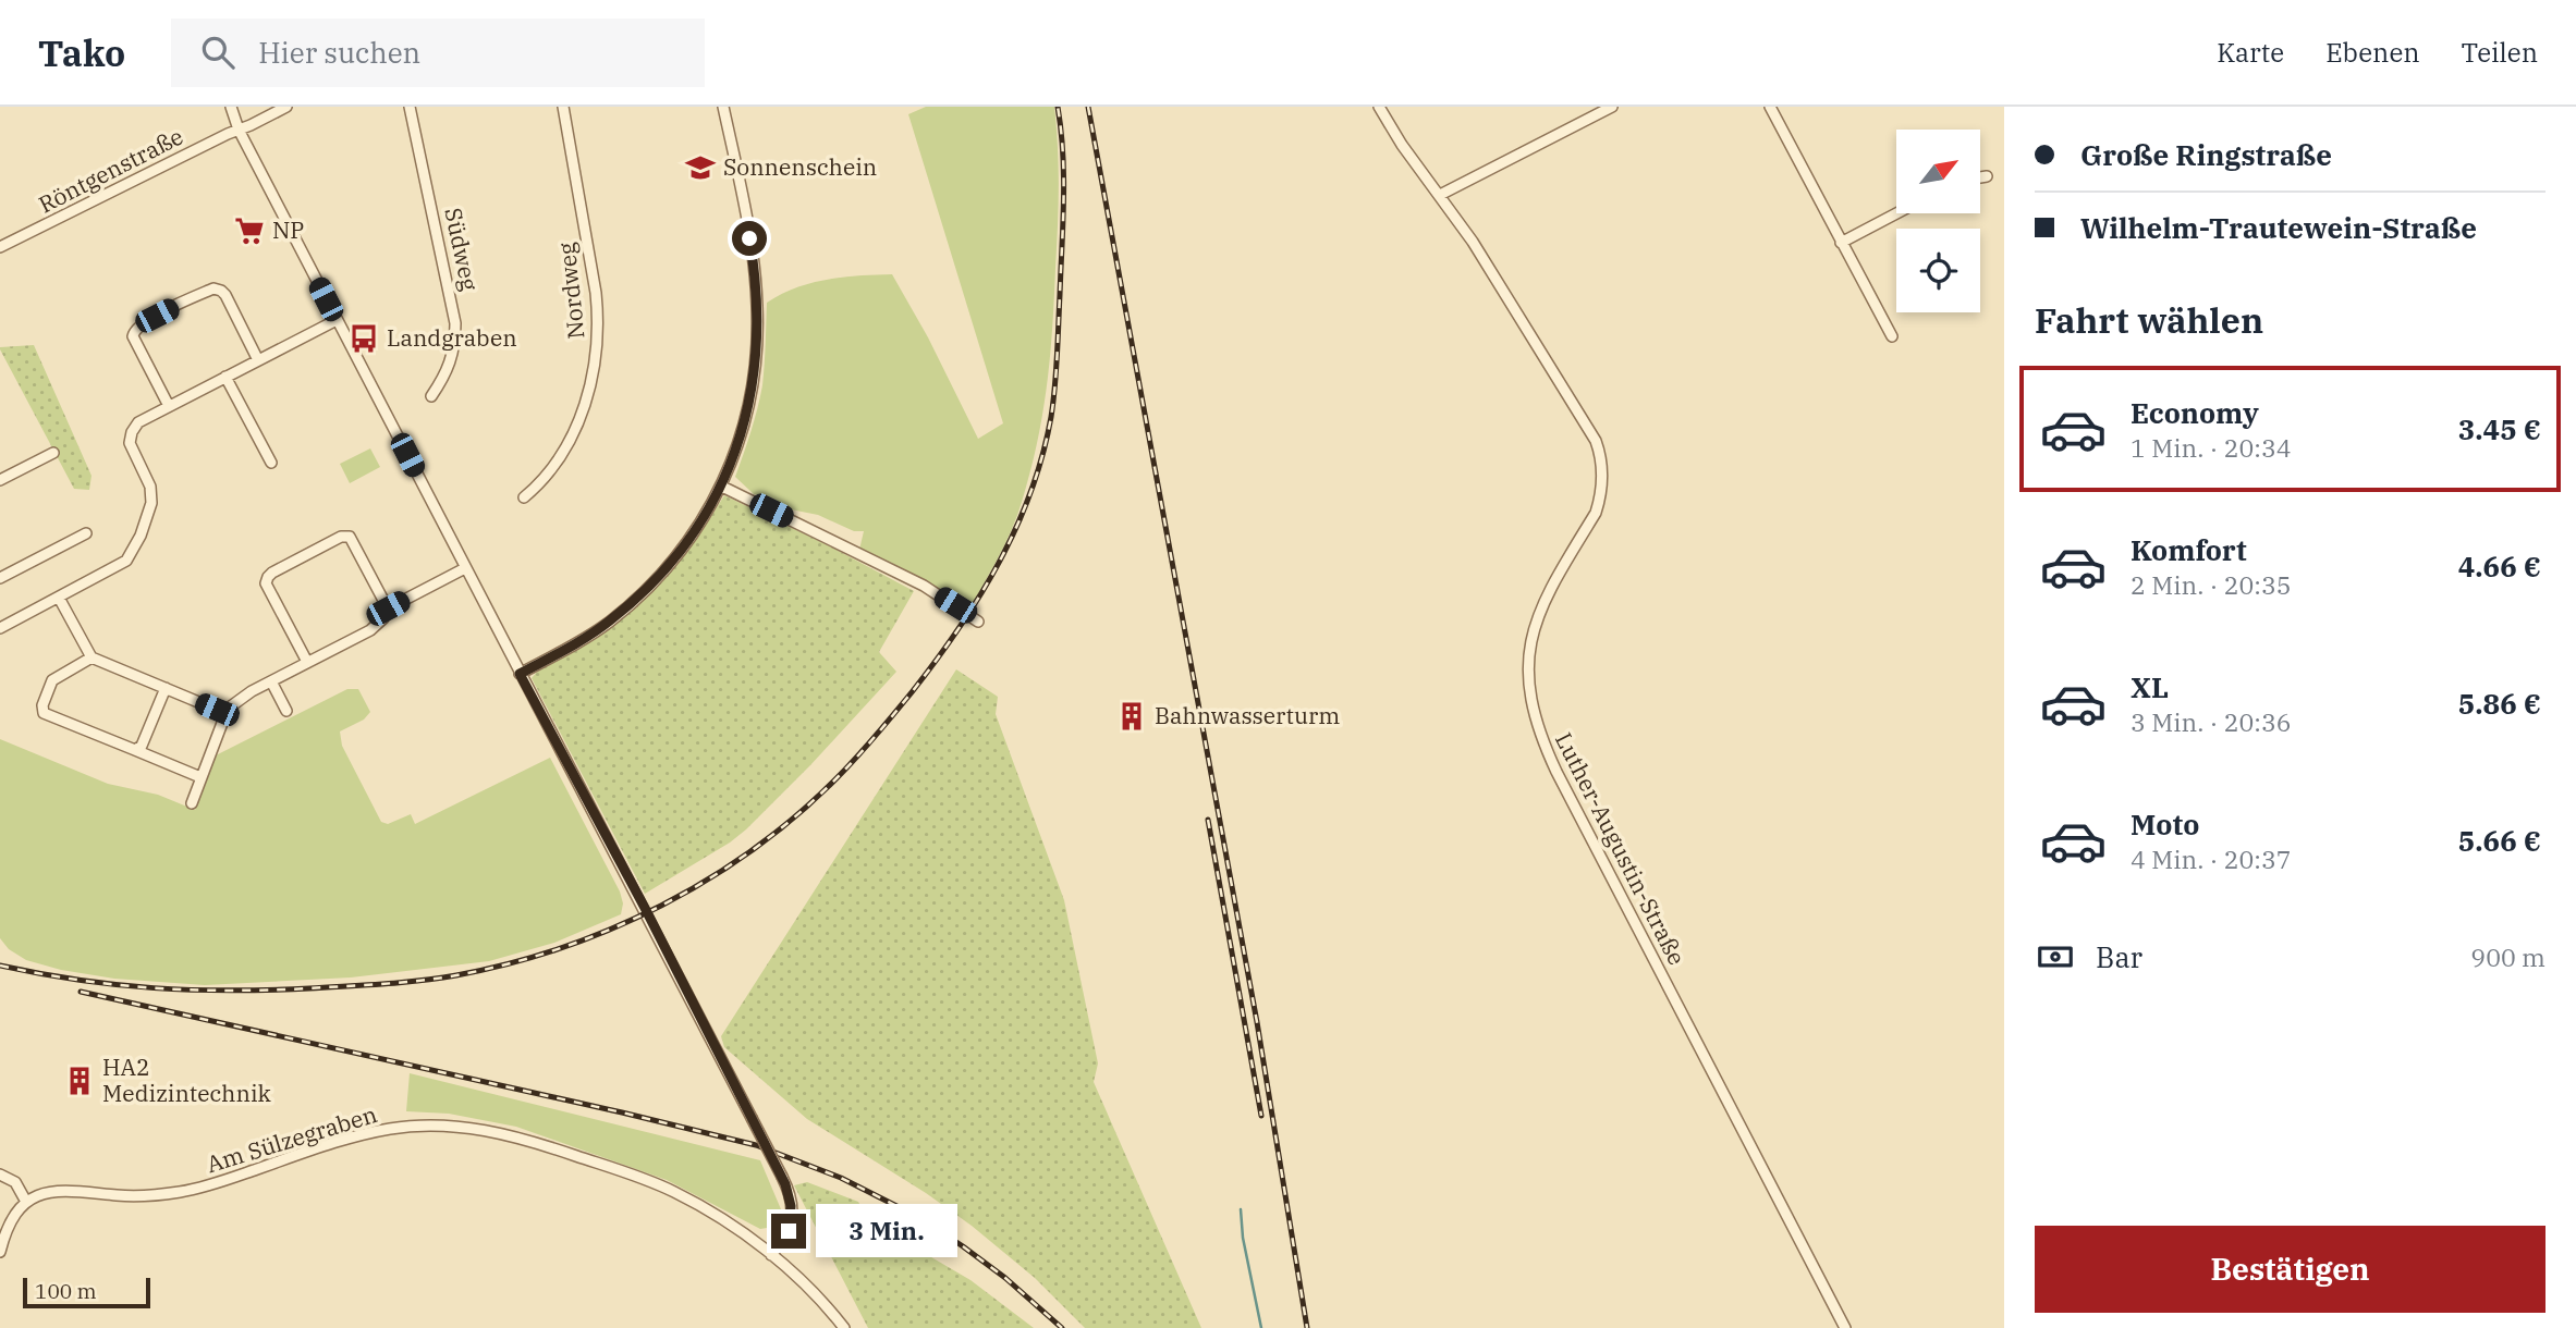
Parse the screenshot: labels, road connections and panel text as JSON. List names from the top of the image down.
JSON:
{
  "streets": {
    "street": [
      "Röntgenstraße",
      "Südweg",
      "Nordweg",
      "Luther-Augustin-Straße",
      "Am Sülzegraben"
    ]
  },
  "places": {
    "school or university": ["Sonnenschein"],
    "supermarket": ["NP"],
    "bus stop": ["Landgraben"],
    "building": ["Bahnwasserturm", "HA2 Medizintechnik"]
  },
  "scale_bar": "100 m",
  "north": "top right",
  "page": {
    "header": "Tako",
    "search": "Hier suchen",
    "nav": ["Karte", "Ebenen", "Teilen"],
    "banner": ["Große Ringstraße", "Wilhelm-Trautewein-Straße"],
    "heading": "Fahrt wählen",
    "list": [
      {
        "name": "Economy",
        "note": "1 Min. · 20:34",
        "value": "3.45 €"
      },
      {
        "name": "Komfort",
        "note": "2 Min. · 20:35",
        "value": "4.66 €"
      },
      {
        "name": "XL",
        "note": "3 Min. · 20:36",
        "value": "5.86 €"
      },
      {
        "name": "Moto",
        "note": "4 Min. · 20:37",
        "value": "5.66 €"
      }
    ],
    "pay": ["Bar", "900 m"],
    "bubble": "3 Min.",
    "buttons": "Bestätigen",
    "scale": "100 m"
  }
}
